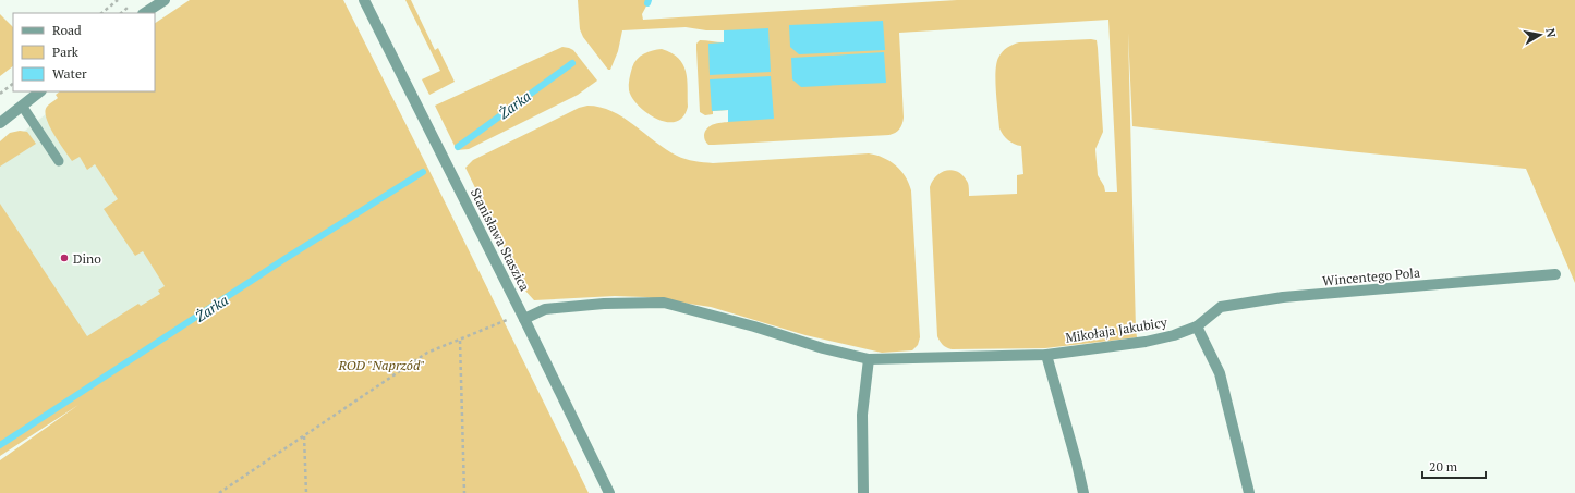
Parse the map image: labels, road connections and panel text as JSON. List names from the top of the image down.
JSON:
{
  "streets": {
    "street": ["Stanisława Staszica", "Wincentego Pola", "Mikołaja Jakubicy"]
  },
  "crossings": [
    ["Stanisława Staszica", "Mikołaja Jakubicy"],
    ["Wincentego Pola", "Mikołaja Jakubicy"]
  ],
  "water": ["Żarka"],
  "parks": ["ROD \"Naprzód\""],
  "places": ["Dino"],
  "legend": ["Road", "Park", "Water"],
  "scale_bar": "20 m",
  "north": "right"
}
